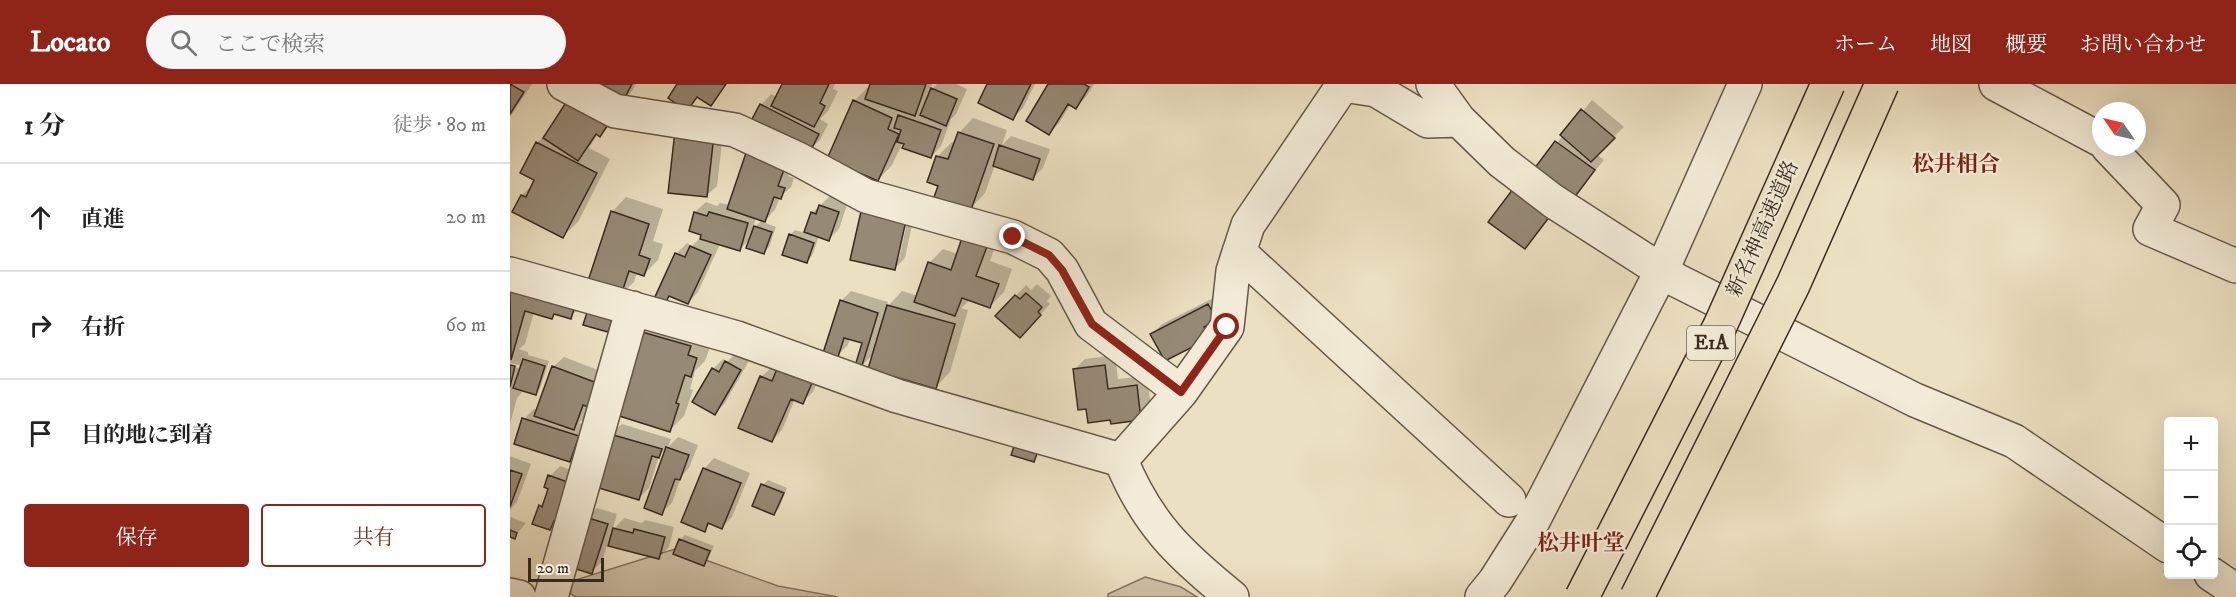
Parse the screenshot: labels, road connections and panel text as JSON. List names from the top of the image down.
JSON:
{
  "streets": {
    "highway": ["新名神高速道路", "E1A"]
  },
  "districts": ["松井相合", "松井叶堂"],
  "scale_bar": "20 m",
  "north": "top left",
  "page": {
    "header": "Locato",
    "search": "ここで検索",
    "nav": [
      "ホーム",
      "地図",
      "概要",
      "お問い合わせ"
    ],
    "heading": ["1 分", "徒歩 · 80 m"],
    "list": [
      ["直進", "20 m"],
      ["右折", "60 m"],
      "目的地に到着"
    ],
    "map_buttons": ["+", "−"],
    "buttons": ["保存", "共有"],
    "scale": "20 m"
  }
}
